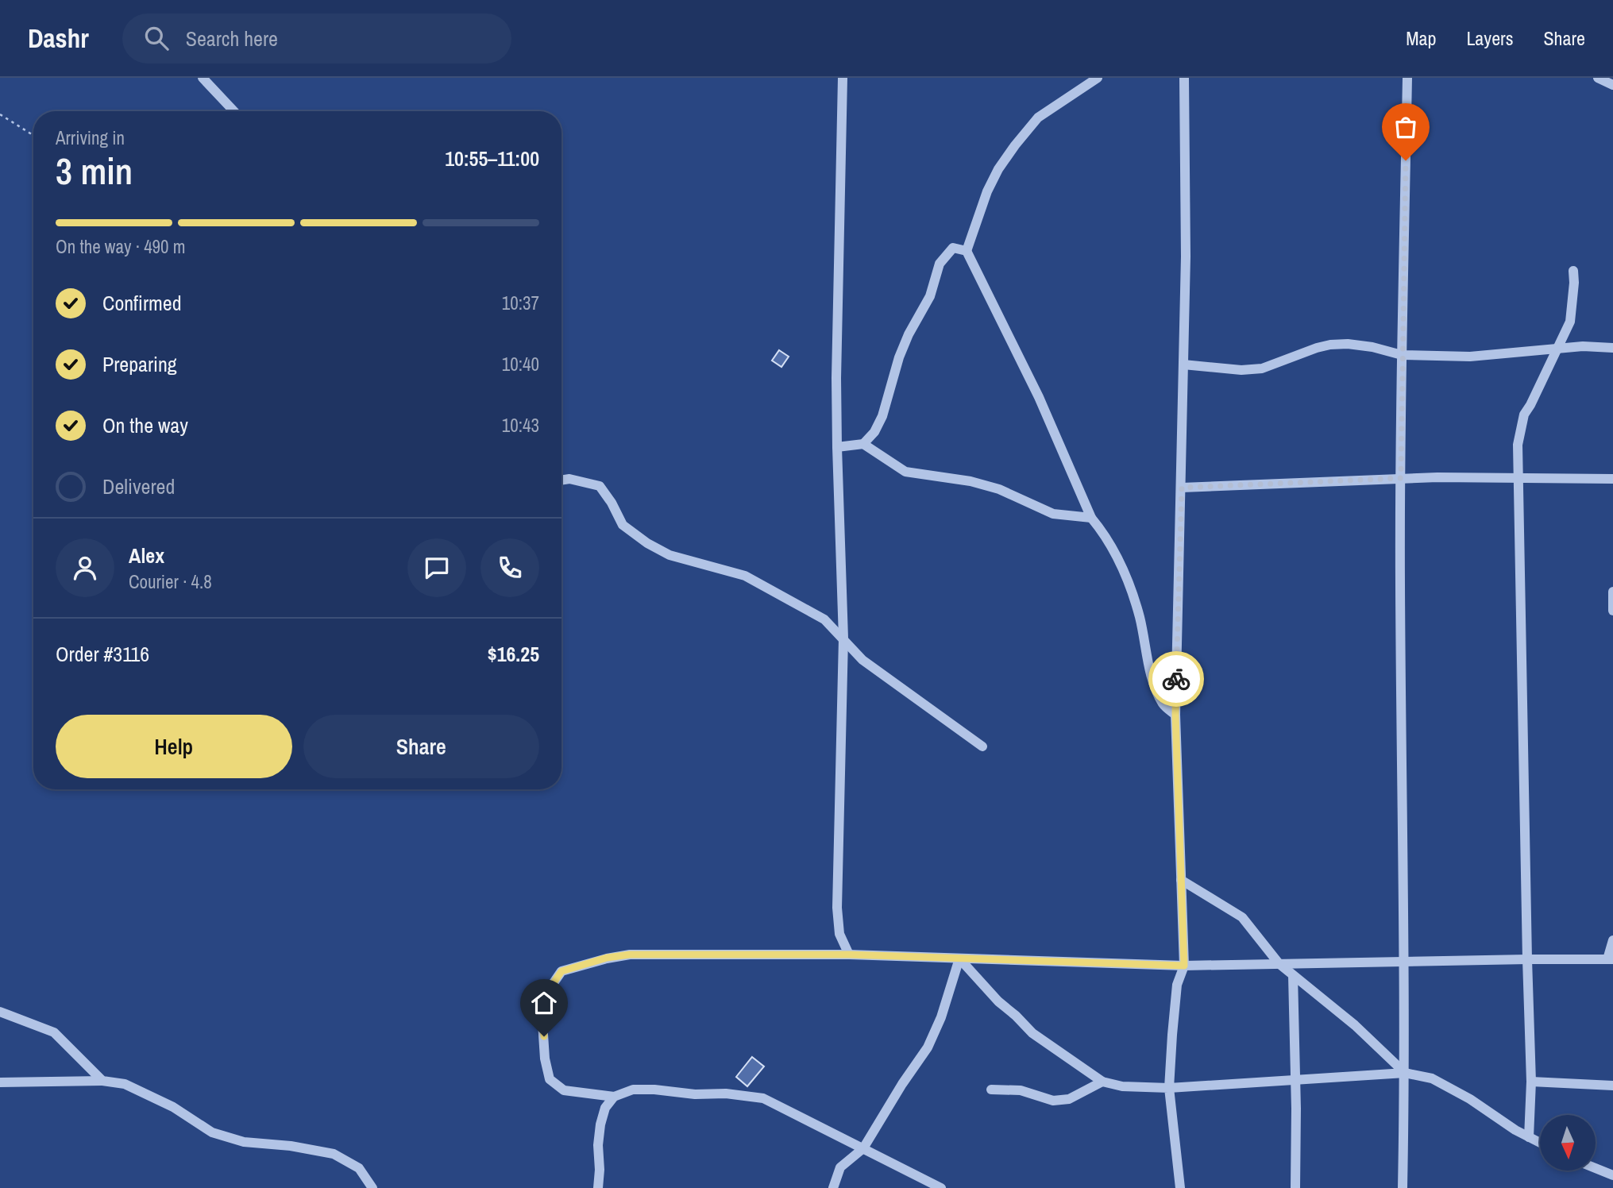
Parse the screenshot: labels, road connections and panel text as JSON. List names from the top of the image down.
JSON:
{
  "north": "bottom",
  "page": {
    "header": "Dashr",
    "search": "Search here",
    "nav": ["Map", "Layers", "Share"],
    "heading": ["3 min", "Arriving in", "10:55–11:00"],
    "panel": [
      "Alex",
      "Courier · 4.8",
      "Order #3116",
      "$16.25"
    ],
    "bar": "On the way · 490 m",
    "list": [
      ["Confirmed", "10:37"],
      ["Preparing", "10:40"],
      ["On the way", "10:43"],
      "Delivered"
    ],
    "buttons": ["Help", "Share"]
  }
}
